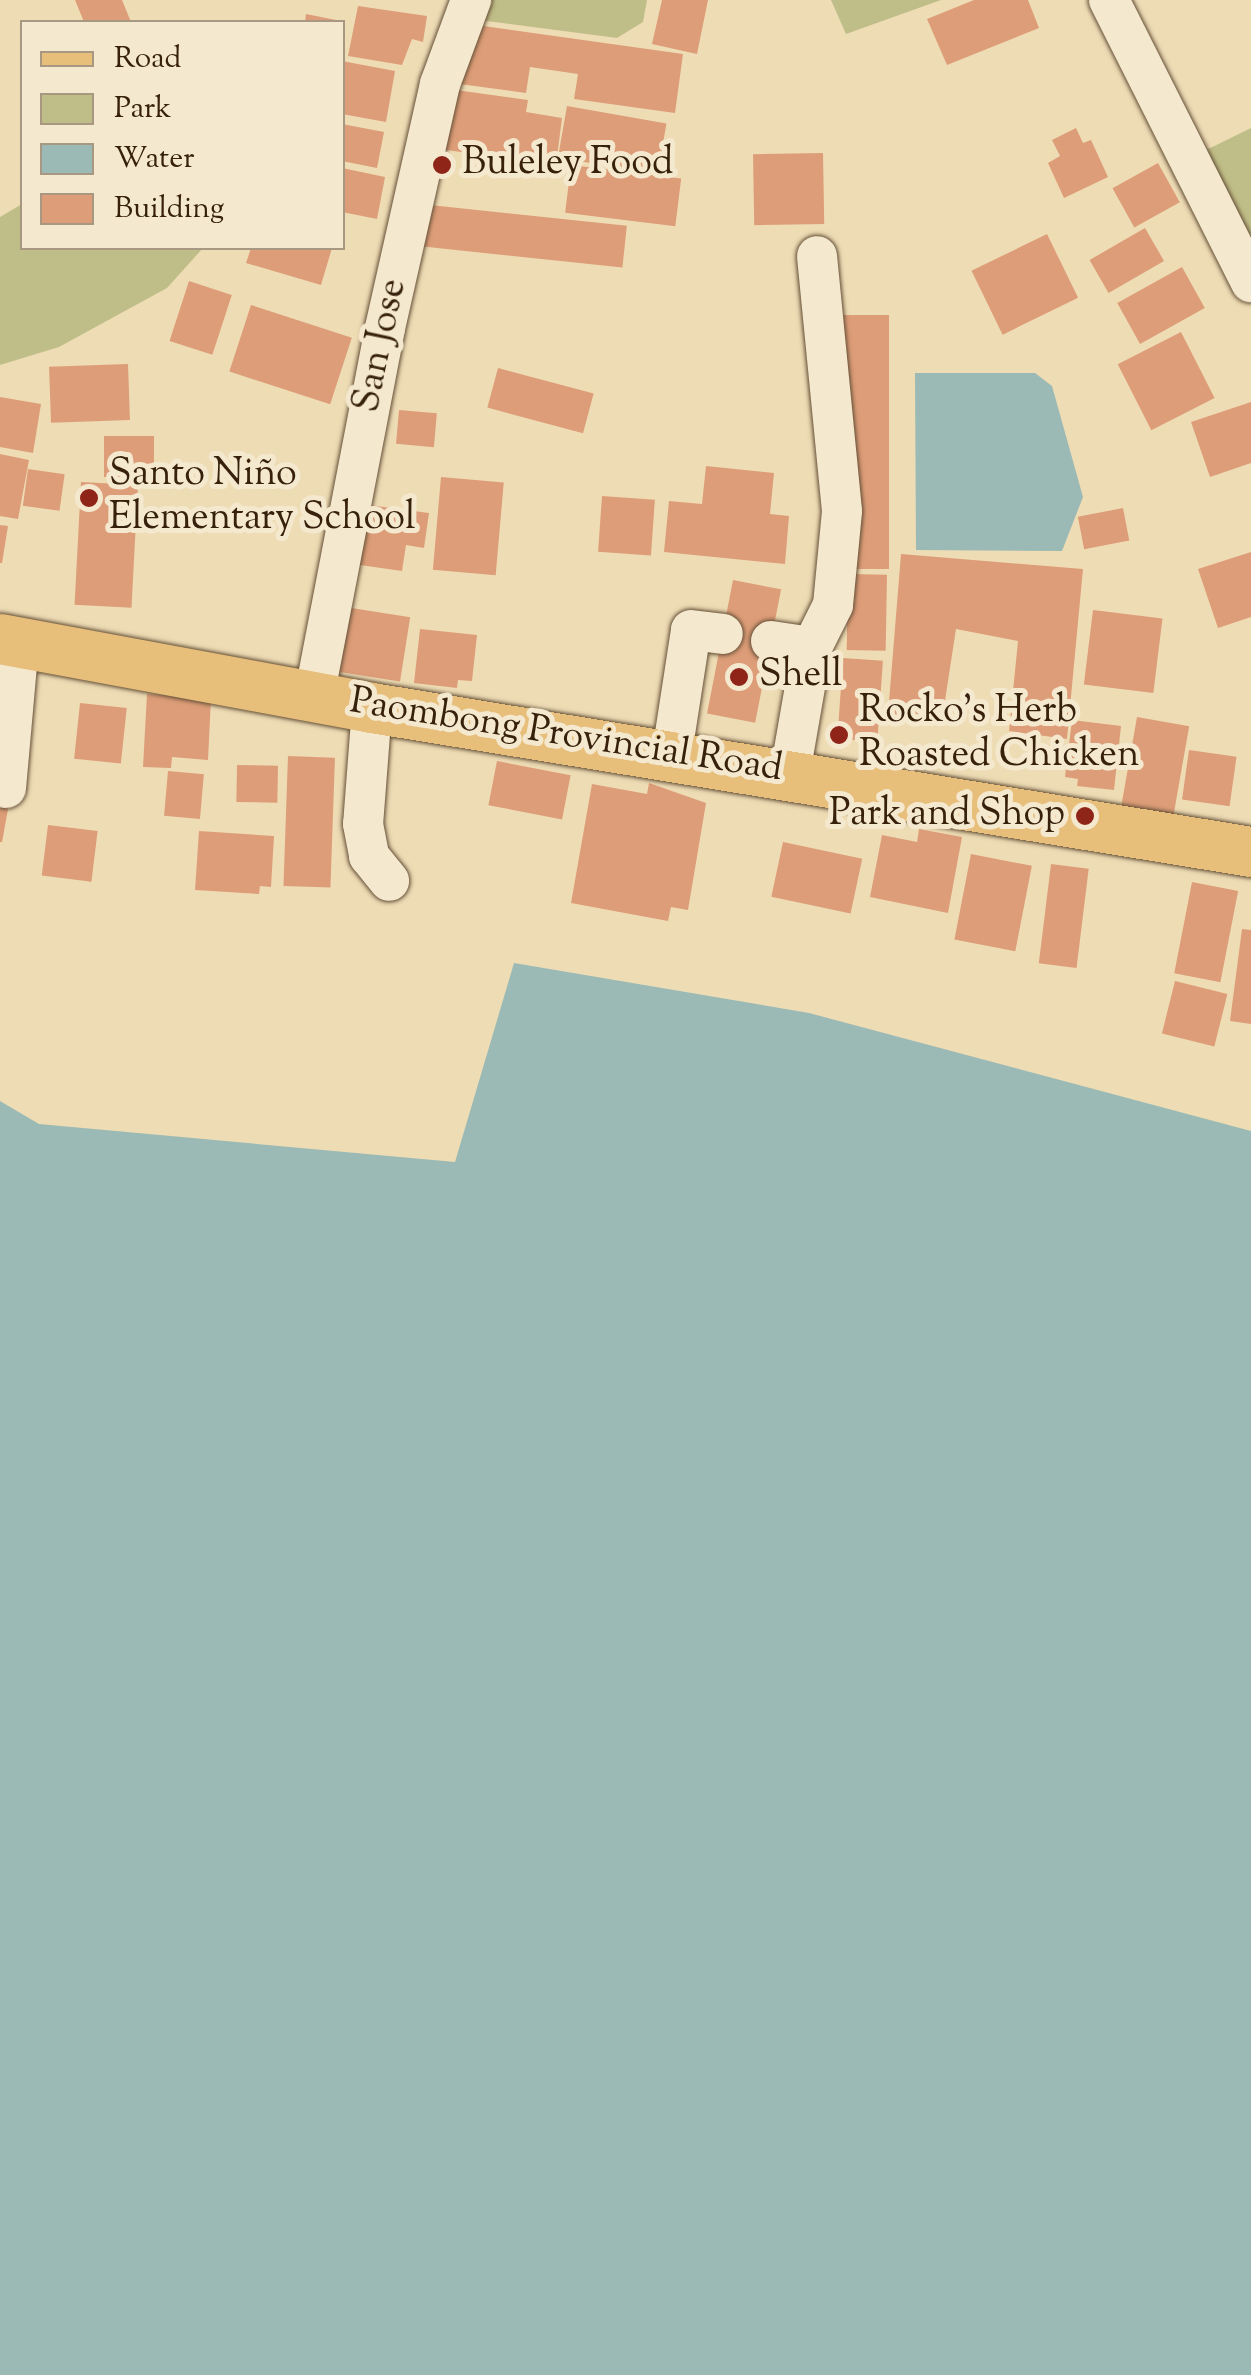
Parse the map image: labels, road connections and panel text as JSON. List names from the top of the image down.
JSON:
{
  "streets": {
    "main road": ["Paombong Provincial Road"],
    "street": ["San Jose"]
  },
  "crossings": [
    ["San Jose", "Paombong Provincial Road"]
  ],
  "places": [
    "Buleley Food",
    "Santo Niño Elementary School",
    "Shell",
    "Rocko's Herb Roasted Chicken",
    "Park and Shop"
  ],
  "legend": [
    "Road",
    "Park",
    "Water",
    "Building"
  ]
}
